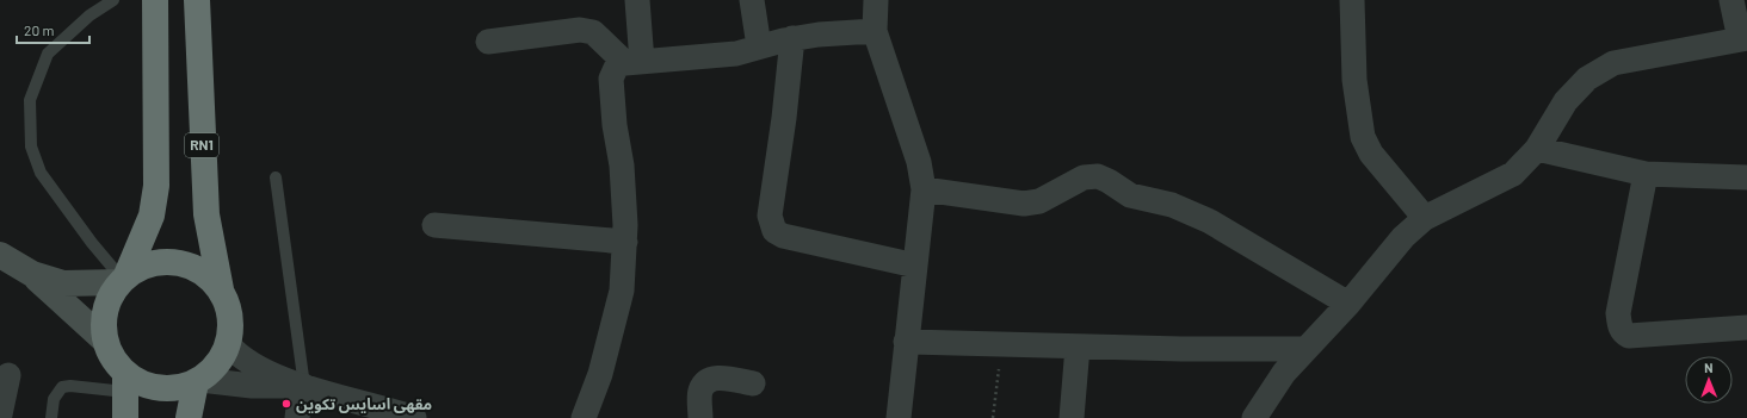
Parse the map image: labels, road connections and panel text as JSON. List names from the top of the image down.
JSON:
{
  "streets": {
    "highway": ["RN1"]
  },
  "places": ["مقهى اسايس تكوين"],
  "scale_bar": "20 m",
  "north": "top"
}
